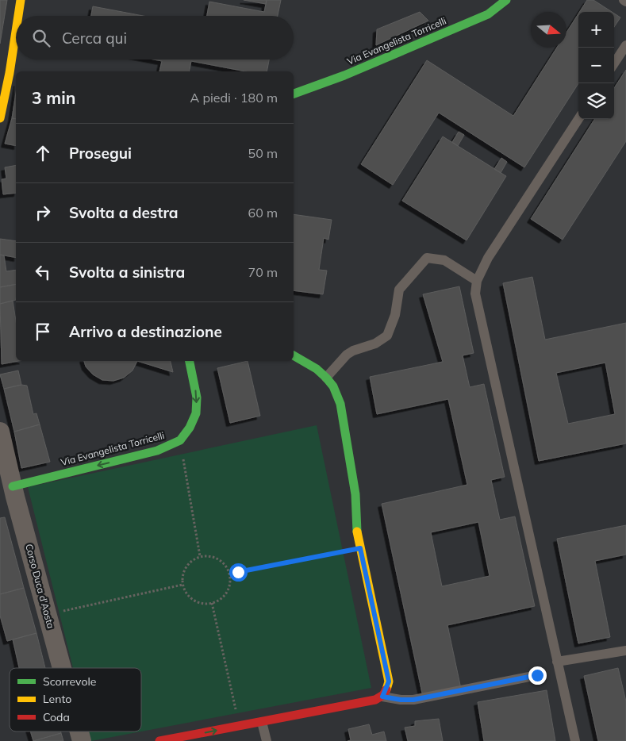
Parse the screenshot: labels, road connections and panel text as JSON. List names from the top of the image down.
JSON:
{
  "streets": {
    "street": ["Via Evangelista Torricelli", "Corso Duca d'Aosta"]
  },
  "crossings": [
    ["Via Evangelista Torricelli", "Corso Duca d'Aosta"]
  ],
  "one_way": ["Via Evangelista Torricelli"],
  "legend": ["Scorrevole", "Lento", "Coda"],
  "north": "right",
  "page": {
    "map_buttons": ["+", "−"],
    "search": "Cerca qui",
    "heading": ["3 min", "A piedi · 180 m"],
    "list": [
      ["Prosegui", "50 m"],
      ["Svolta a destra", "60 m"],
      ["Svolta a sinistra", "70 m"],
      "Arrivo a destinazione"
    ]
  }
}
